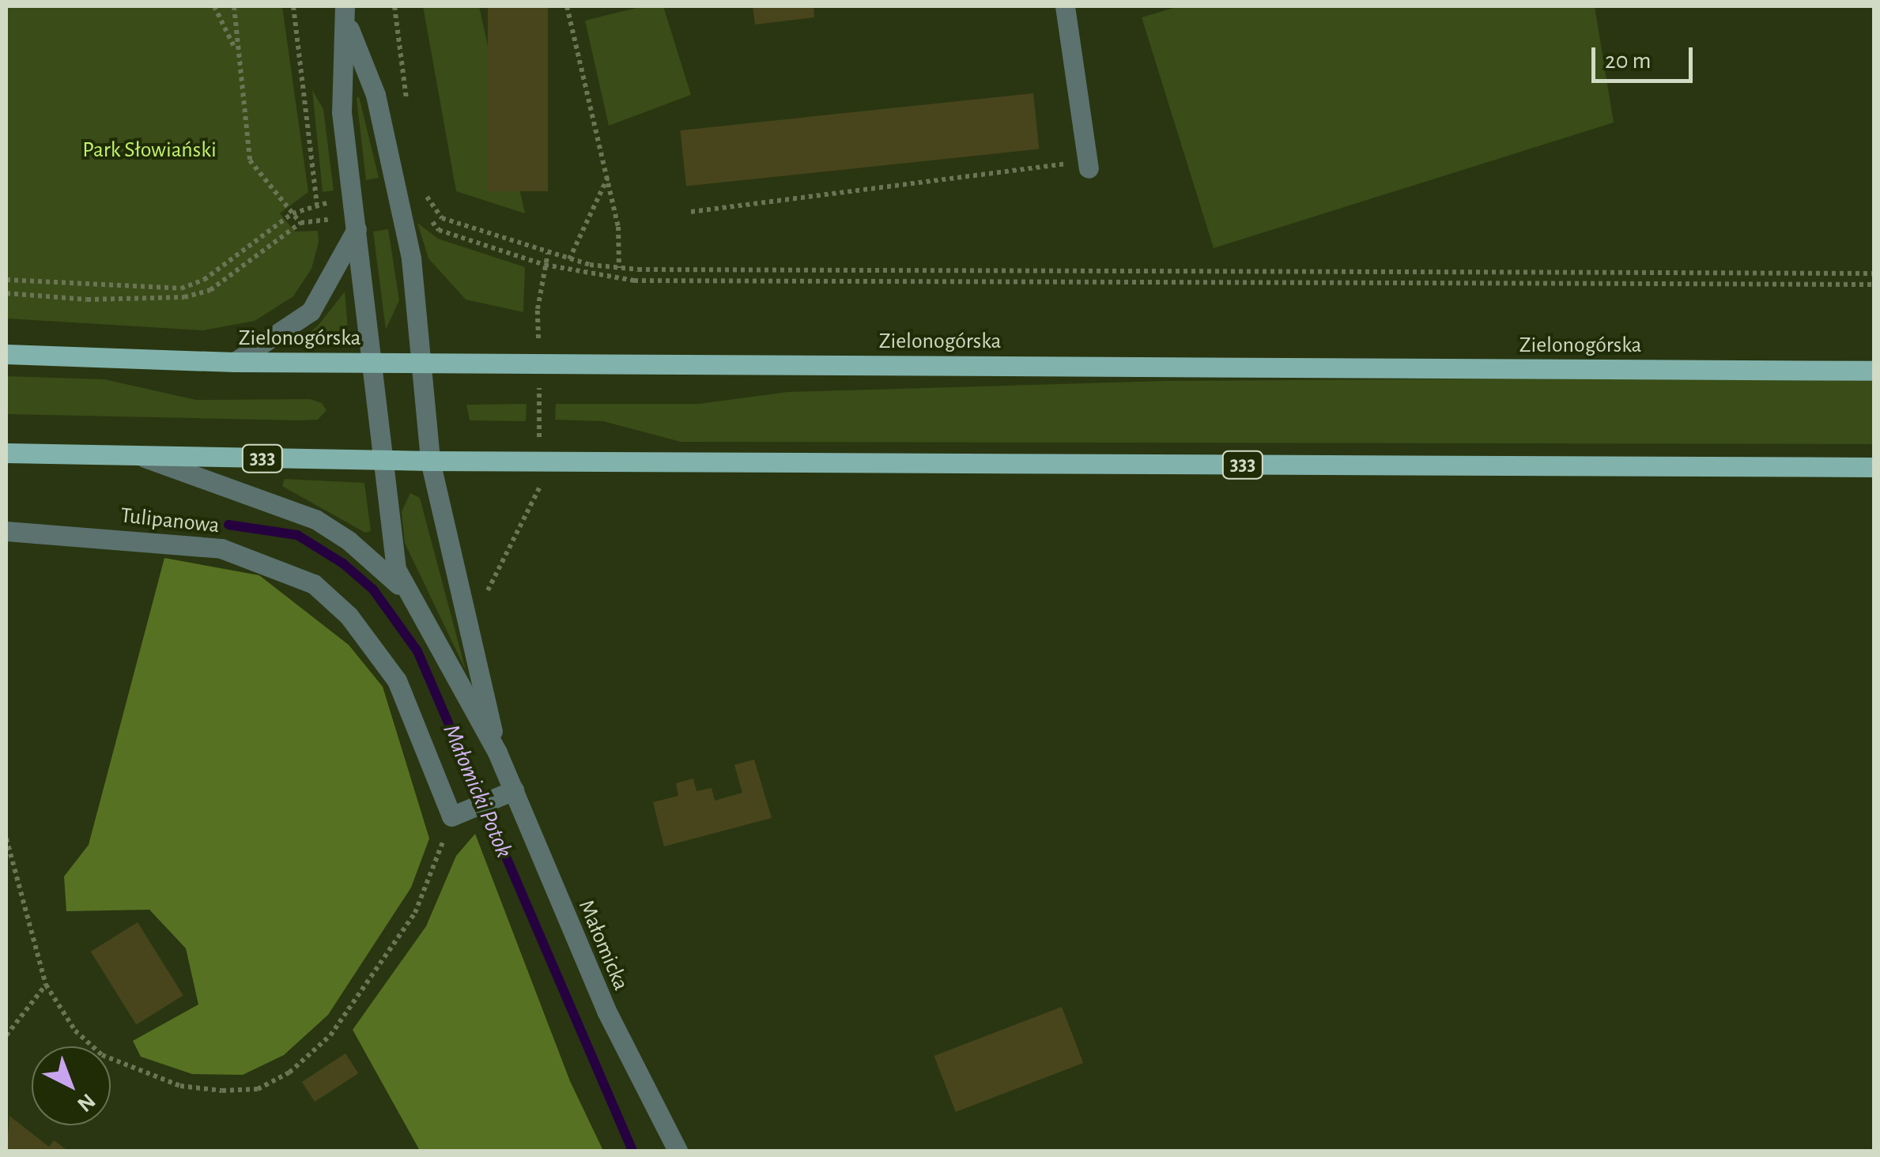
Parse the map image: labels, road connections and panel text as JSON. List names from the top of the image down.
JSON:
{
  "streets": {
    "main road": ["Zielonogórska", "333"],
    "street": ["Tulipanowa", "Małomicka"]
  },
  "crossings": [
    ["Zielonogórska", "Małomicka"],
    ["333", "Małomicka"]
  ],
  "water": ["Małomicki Potok"],
  "parks": ["Park Słowiański"],
  "scale_bar": "20 m",
  "north": "bottom right"
}
